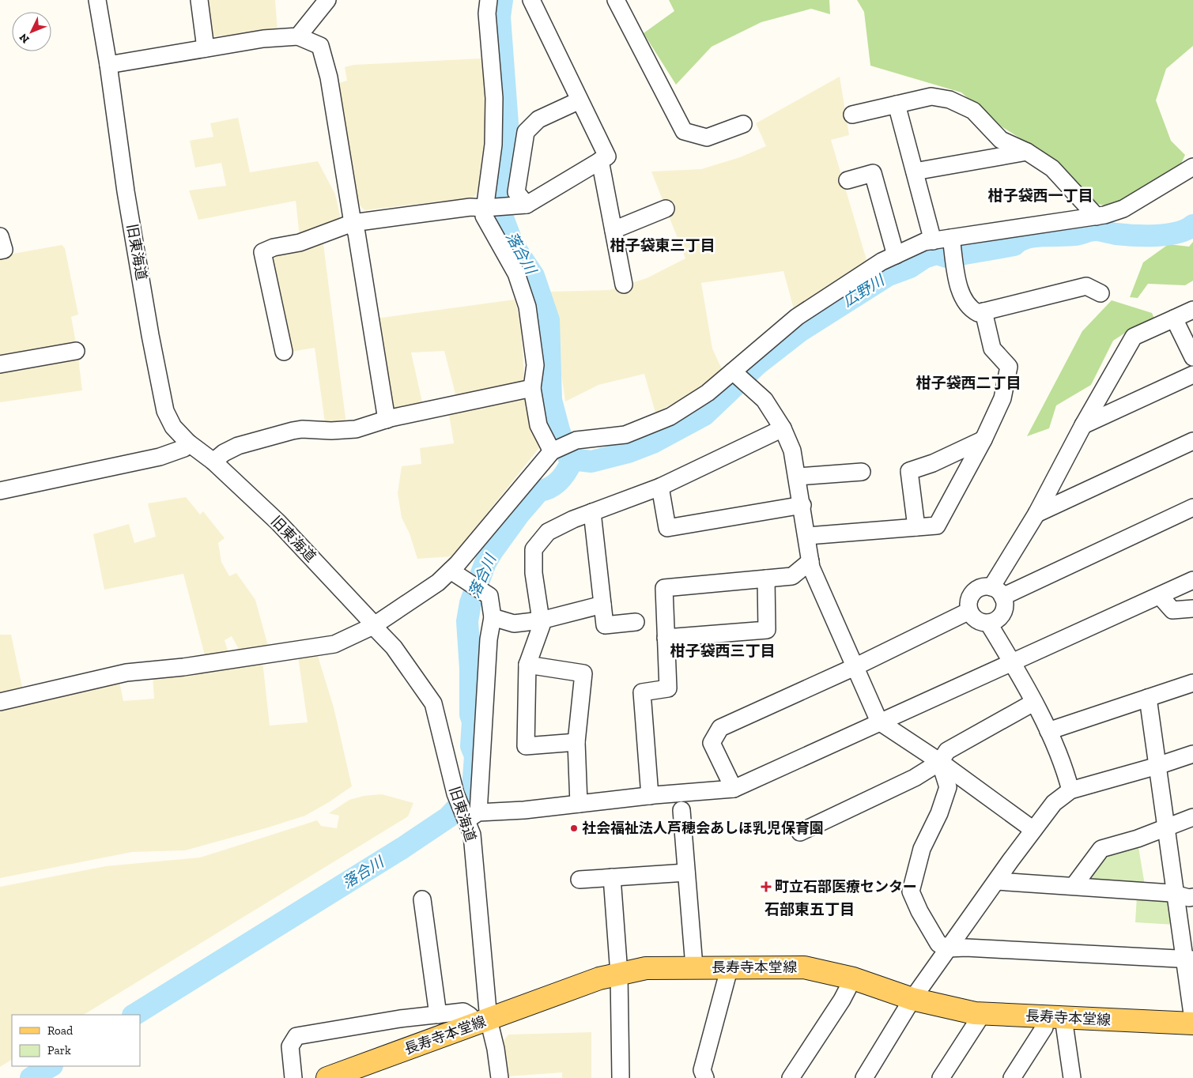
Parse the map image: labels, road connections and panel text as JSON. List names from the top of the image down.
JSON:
{
  "streets": {
    "main road": ["長寿寺本堂線"],
    "street": ["旧東海道"]
  },
  "crossings": [
    ["旧東海道", "長寿寺本堂線"]
  ],
  "districts": [
    "柑子袋西一丁目",
    "柑子袋東三丁目",
    "柑子袋西二丁目",
    "柑子袋西三丁目",
    "石部東五丁目"
  ],
  "water": ["落合川", "広野川"],
  "places": {
    "other": ["社会福祉法人芦穂会あしほ乳児保育園"],
    "health": ["町立石部医療センター"]
  },
  "legend": ["Road", "Park"],
  "north": "bottom left"
}
